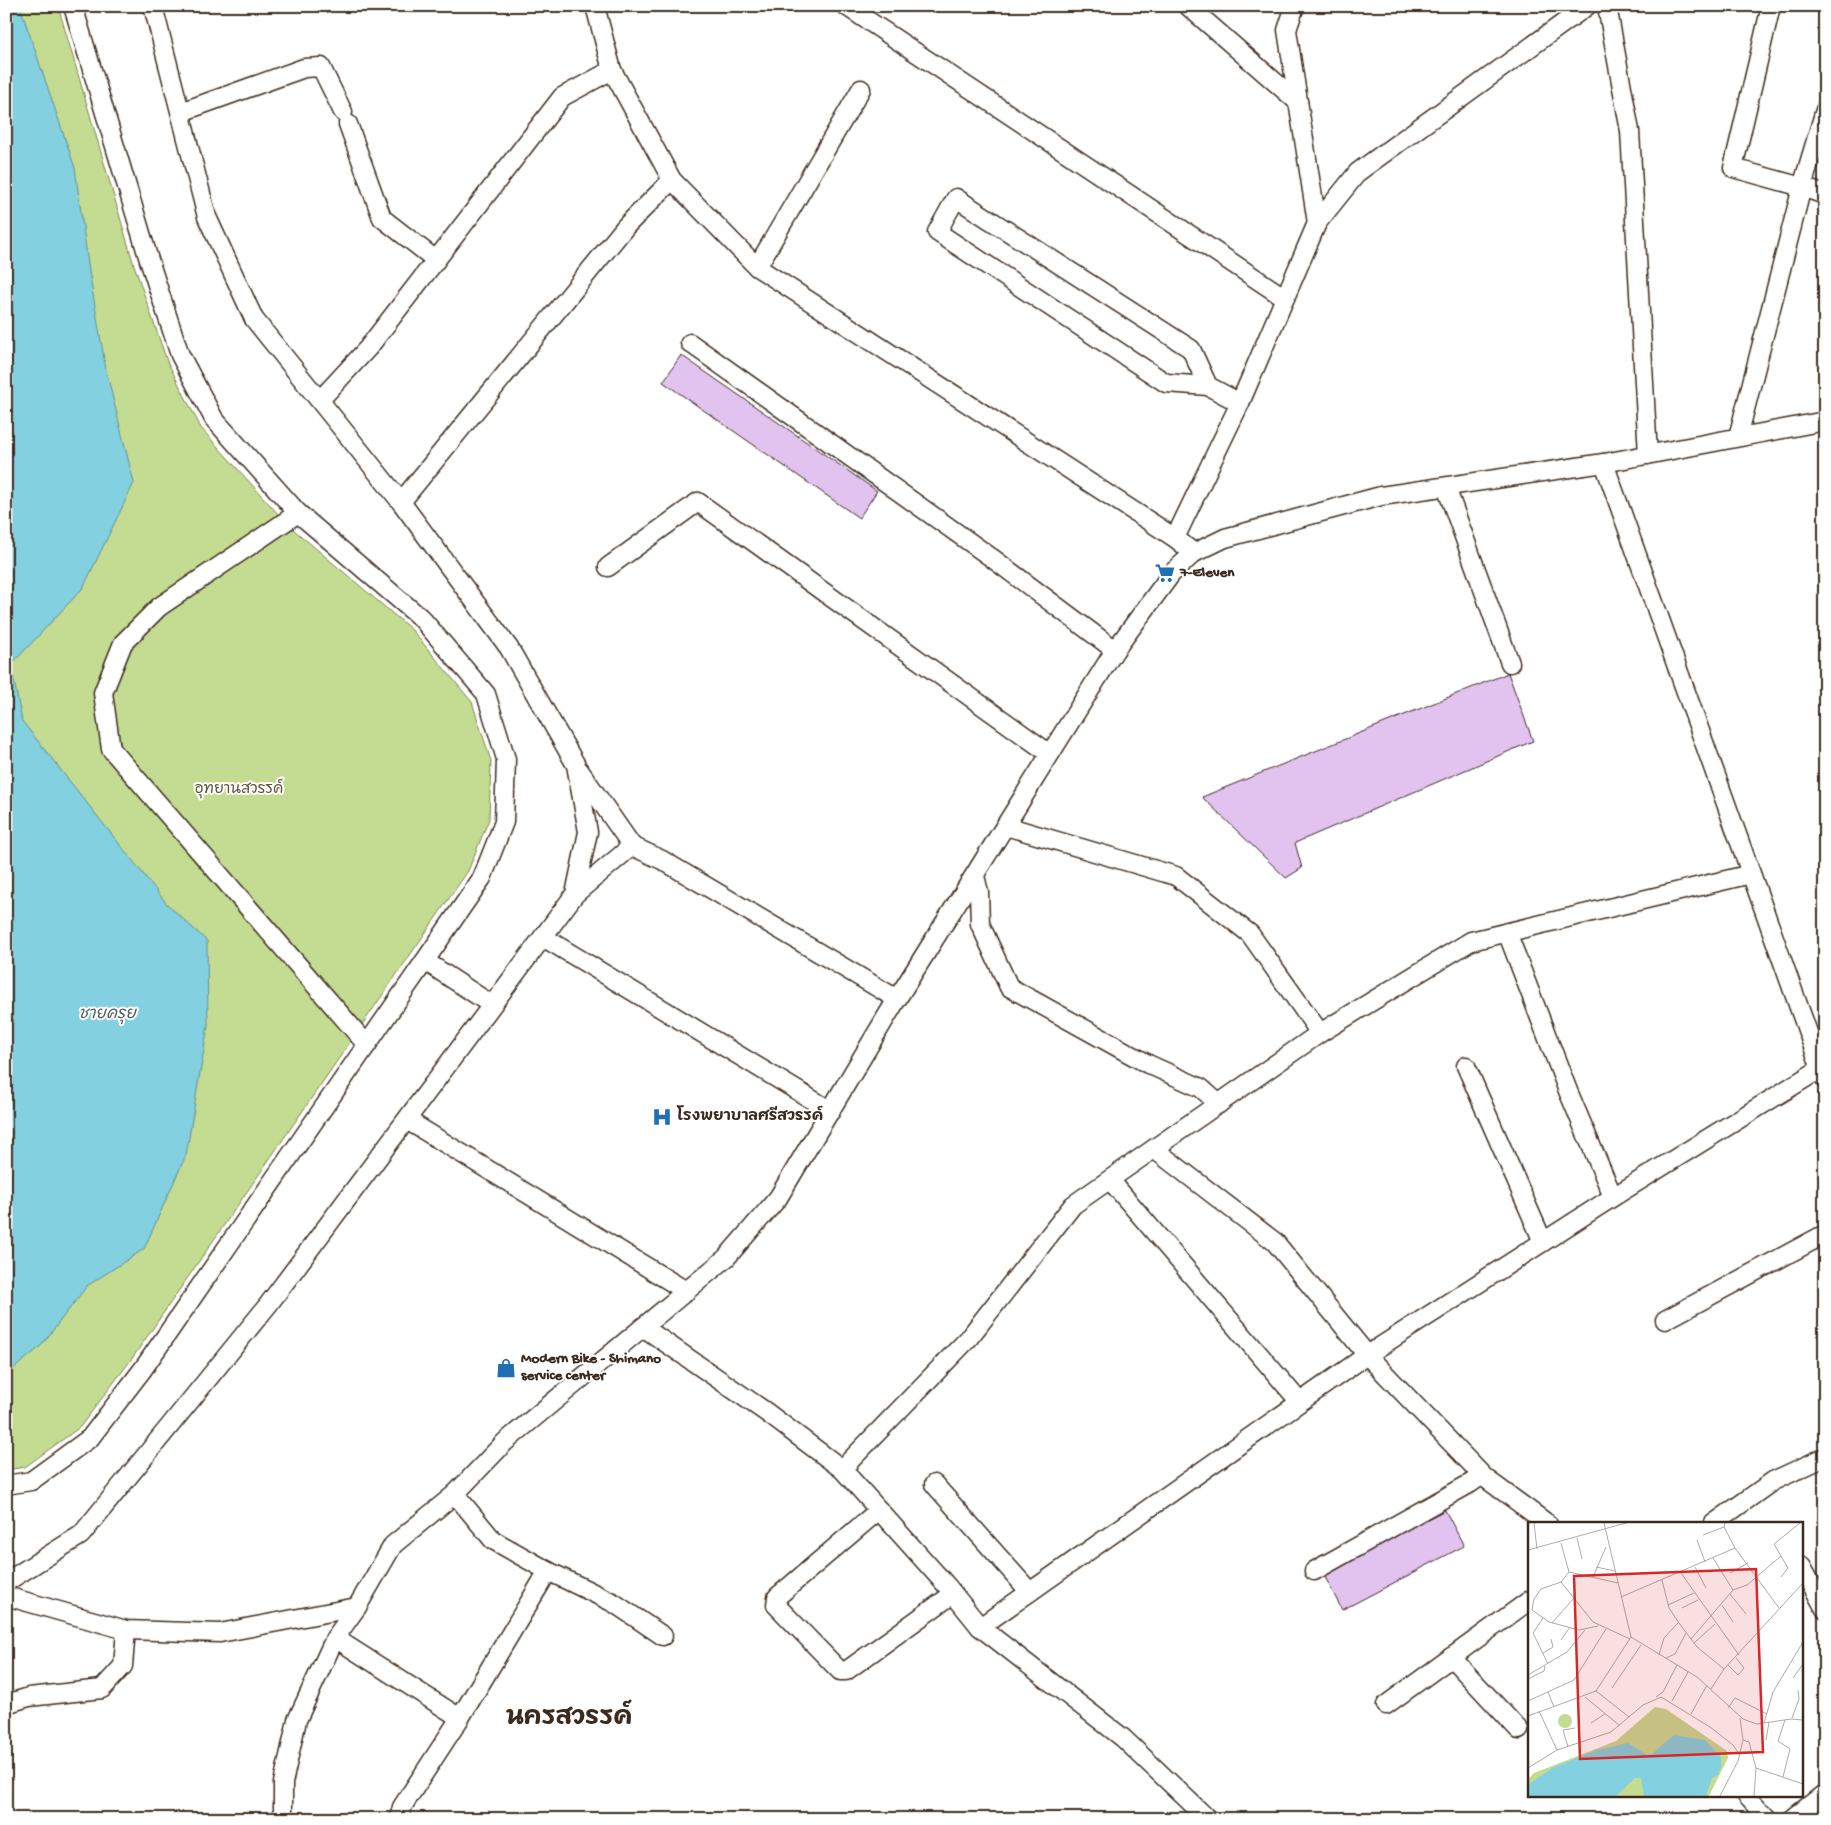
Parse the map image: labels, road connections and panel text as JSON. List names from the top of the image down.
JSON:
{
  "districts": ["นครสวรรค์"],
  "water": ["ชายครุย"],
  "parks": ["อุทยานสวรรค์"],
  "places": {
    "supermarket": ["7-Eleven"],
    "hospital": ["โรงพยาบาลศรีสวรรค์"],
    "shop": ["Modern Bike - Shimano service center"]
  }
}
